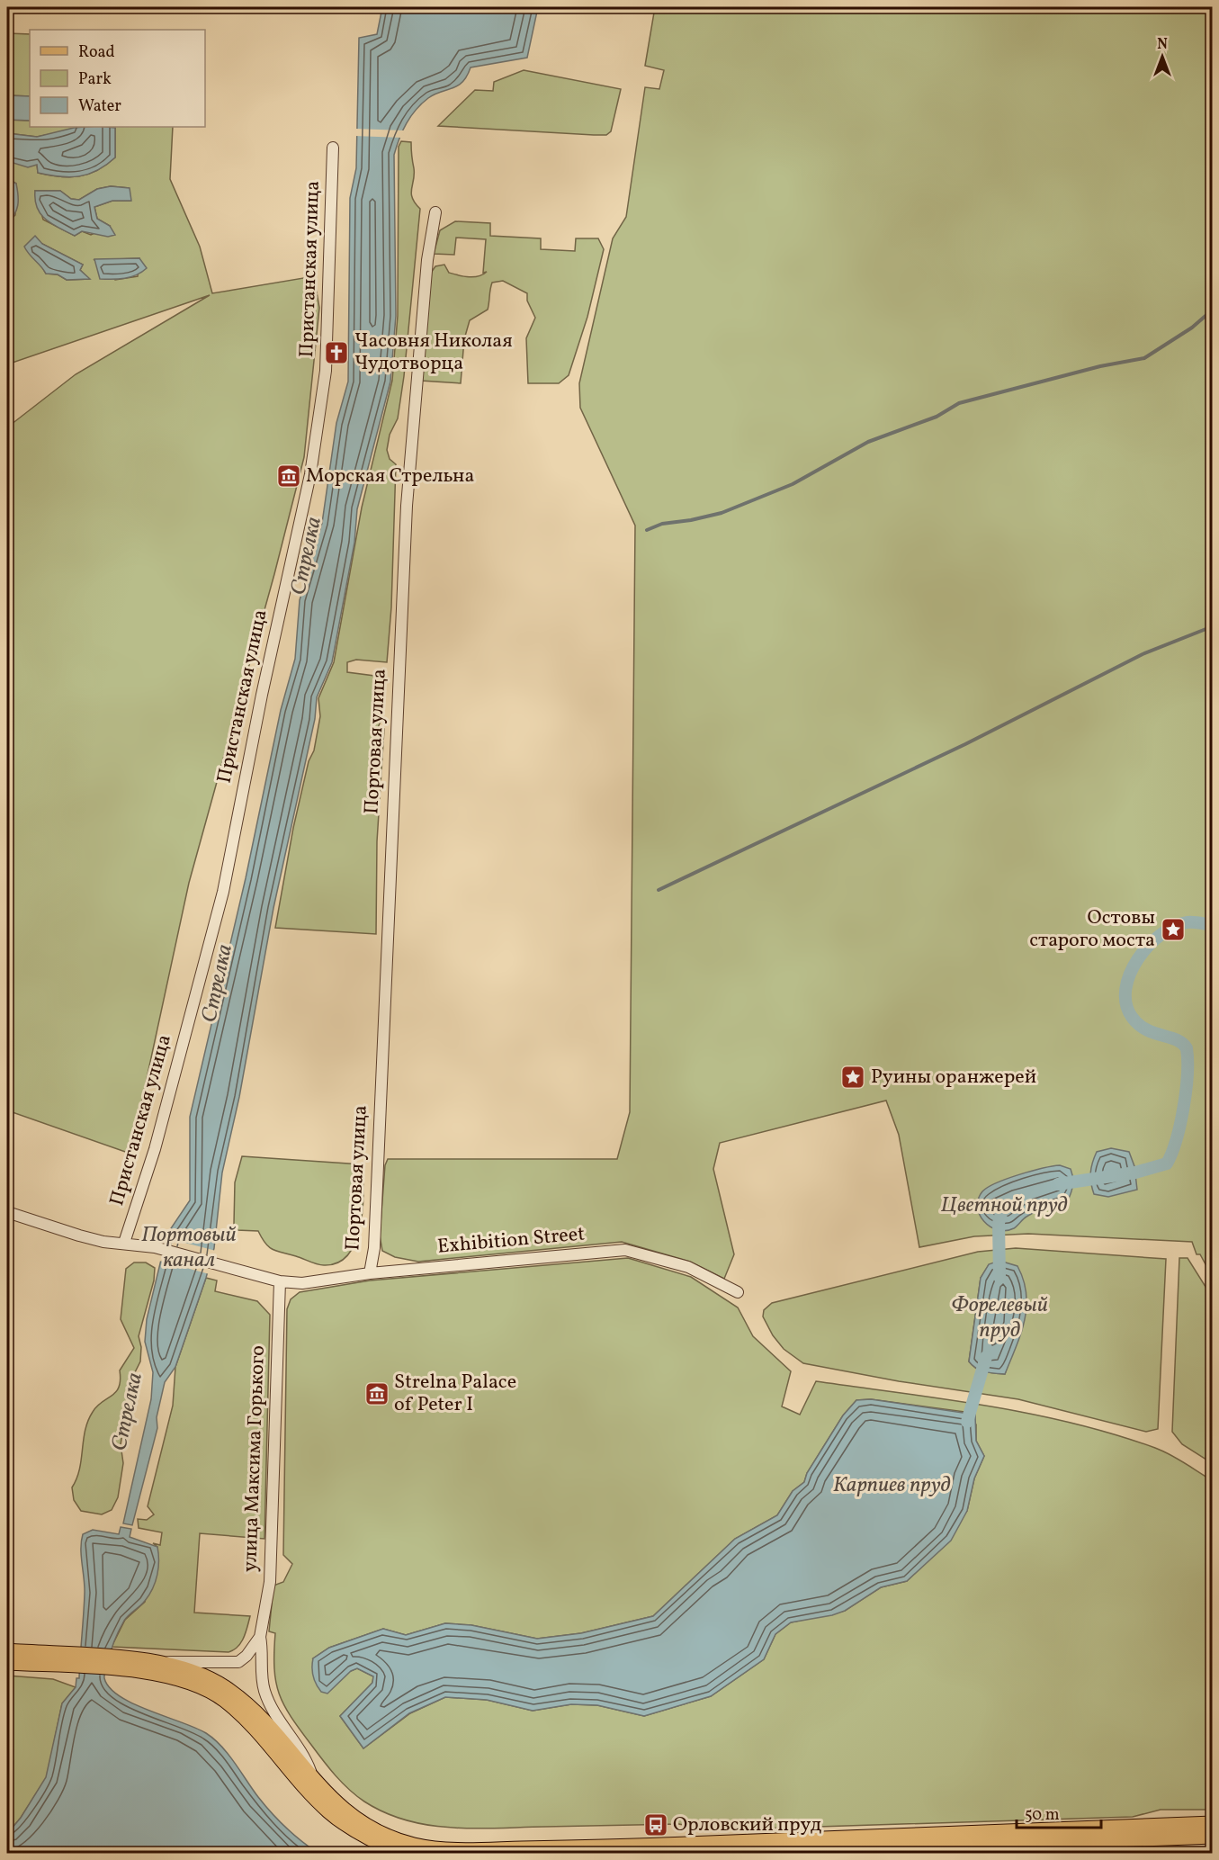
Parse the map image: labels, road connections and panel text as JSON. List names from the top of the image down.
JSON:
{
  "streets": {
    "street": [
      "Пристанская улица",
      "Портовая улица",
      "Exhibition Street",
      "улица Максима Горького"
    ]
  },
  "crossings": [
    ["Пристанская улица", "Exhibition Street"],
    ["Портовая улица", "Exhibition Street"],
    ["Exhibition Street", "улица Максима Горького"]
  ],
  "water": [
    "Стрелка",
    "Цветной пруд",
    "Портовый канал",
    "Форелевый пруд",
    "Карпиев пруд"
  ],
  "places": {
    "church": ["Часовня Николая Чудотворца"],
    "museum": ["Морская Стрельна", "Strelna Palace of Peter I"],
    "place": ["Остовы старого моста", "Руины оранжерей"],
    "bus stop": ["Орловский пруд"]
  },
  "legend": ["Road", "Park", "Water"],
  "scale_bar": "50 m",
  "north": "top"
}
